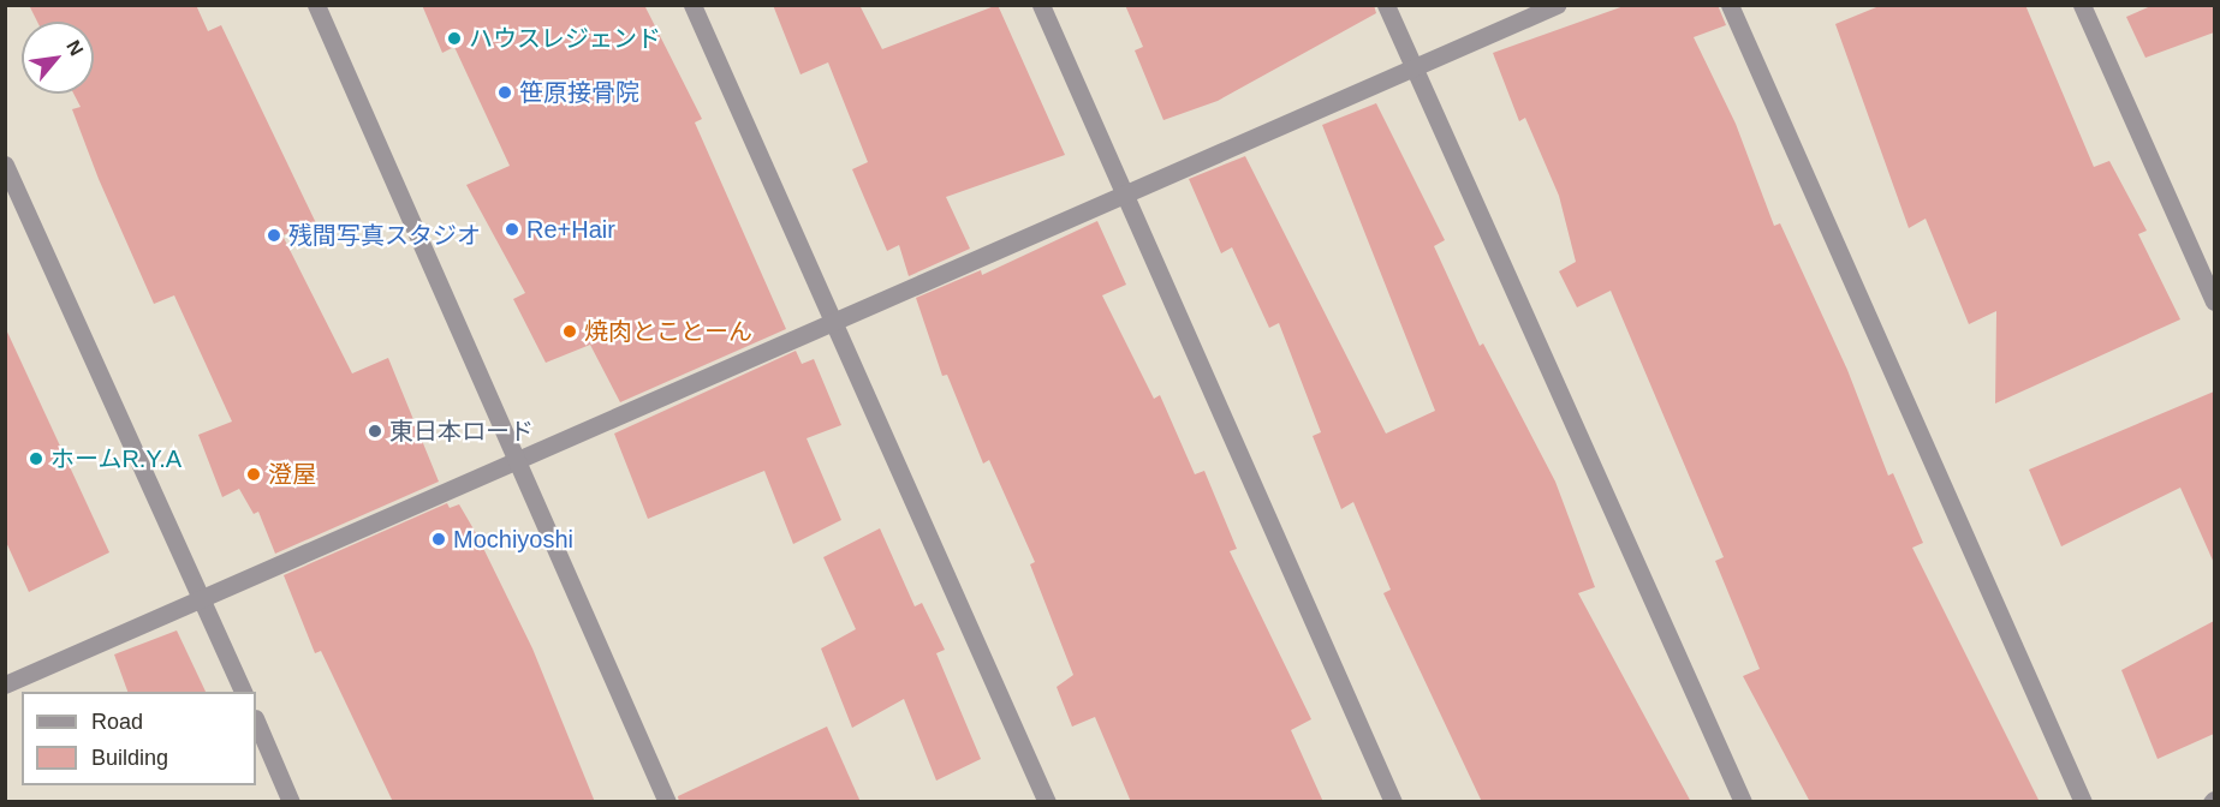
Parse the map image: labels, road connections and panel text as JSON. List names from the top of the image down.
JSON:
{
  "places": [
    "ハウスレジェンド",
    "笹原接骨院",
    "Re+Hair",
    "残間写真スタジオ",
    "焼肉とことーん",
    "東日本ロード",
    "ホームR.Y.A",
    "澄屋",
    "Mochiyoshi"
  ],
  "legend": ["Road", "Building"],
  "north": "top right"
}
